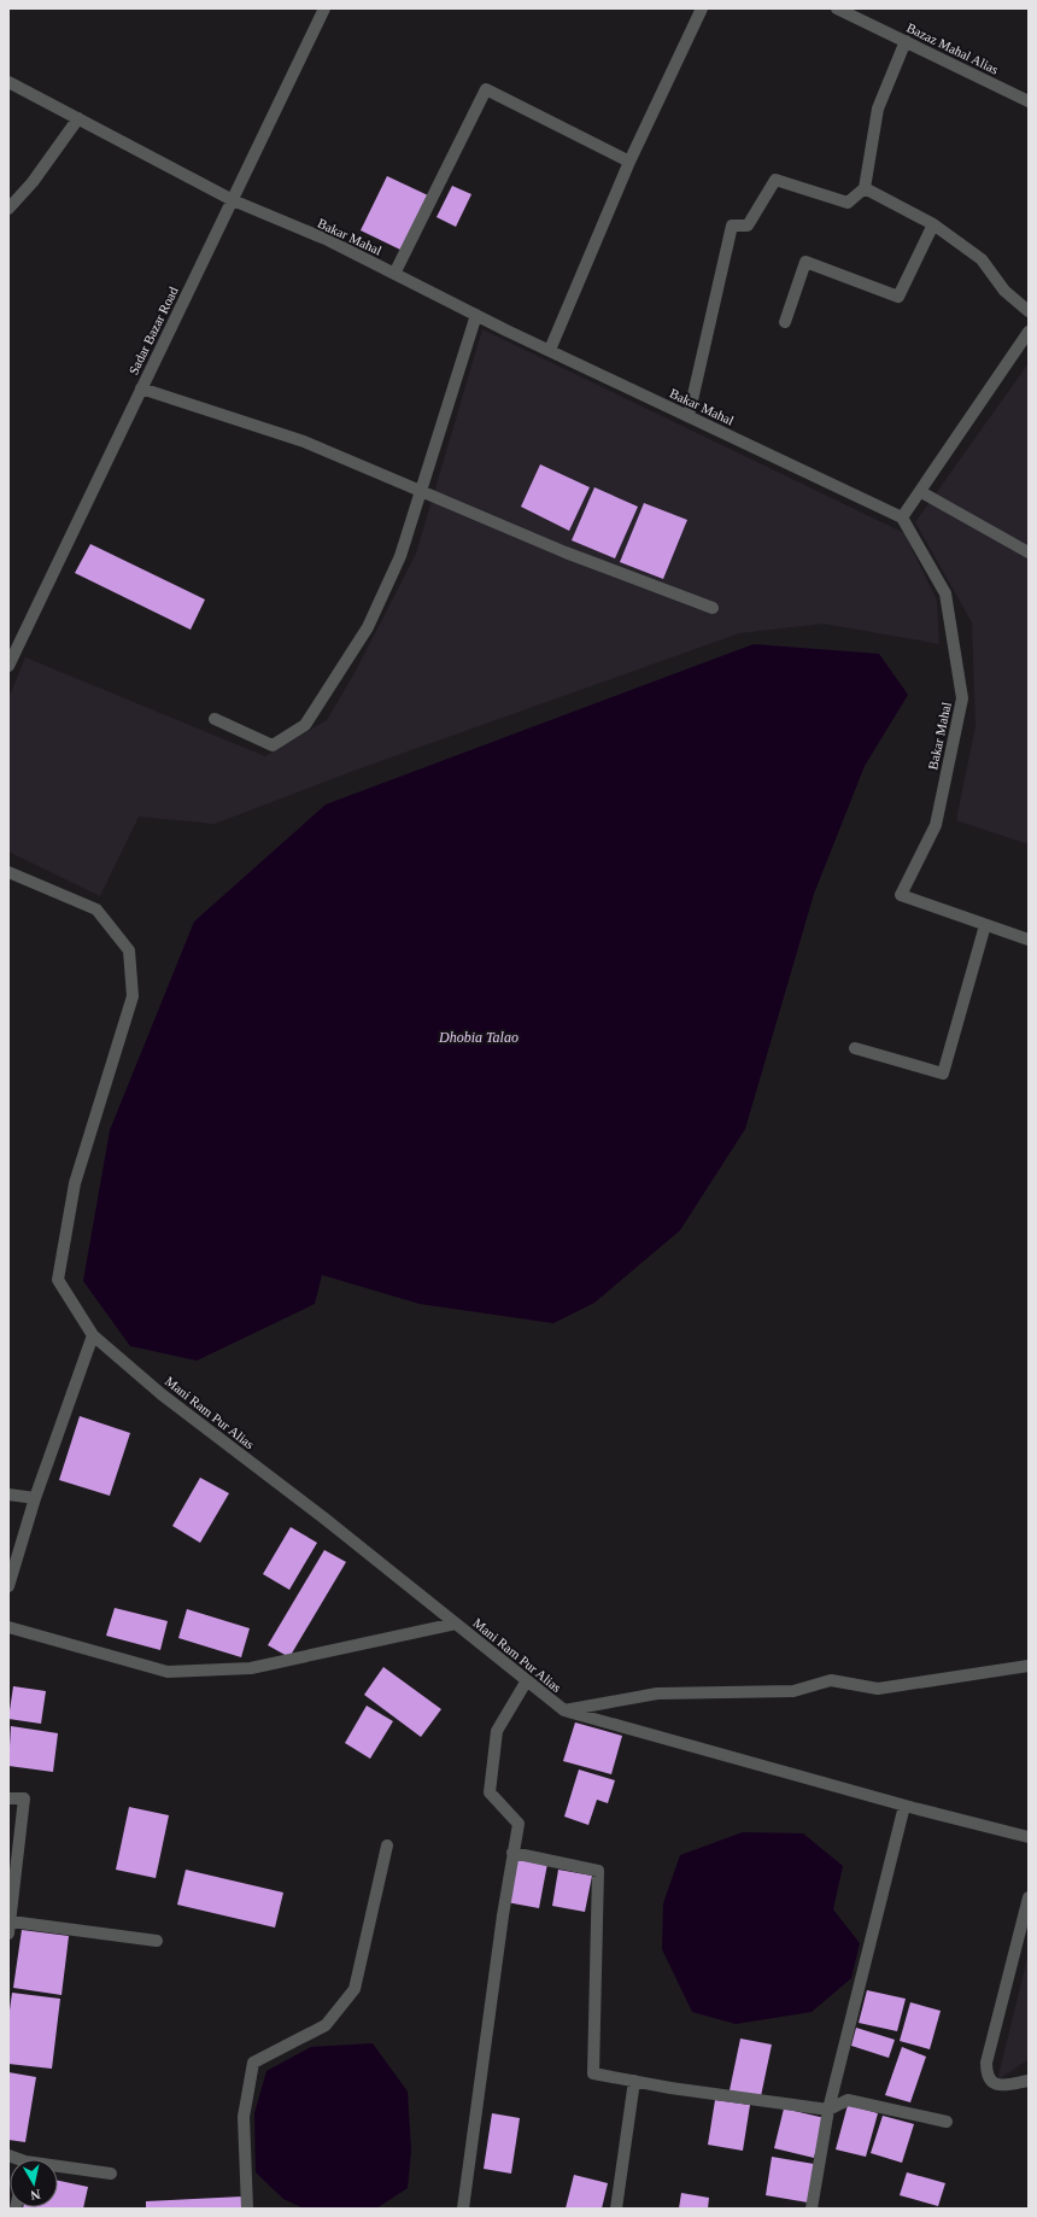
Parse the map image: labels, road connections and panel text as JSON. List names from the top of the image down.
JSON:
{
  "streets": {
    "street": [
      "Bazaz Mahal Alias",
      "Bakar Mahal",
      "Sadar Bazar Road",
      "Mani Ram Pur Alias"
    ]
  },
  "crossings": [
    ["Bakar Mahal", "Sadar Bazar Road"]
  ],
  "water": ["Dhobia Talao"],
  "north": "bottom"
}
